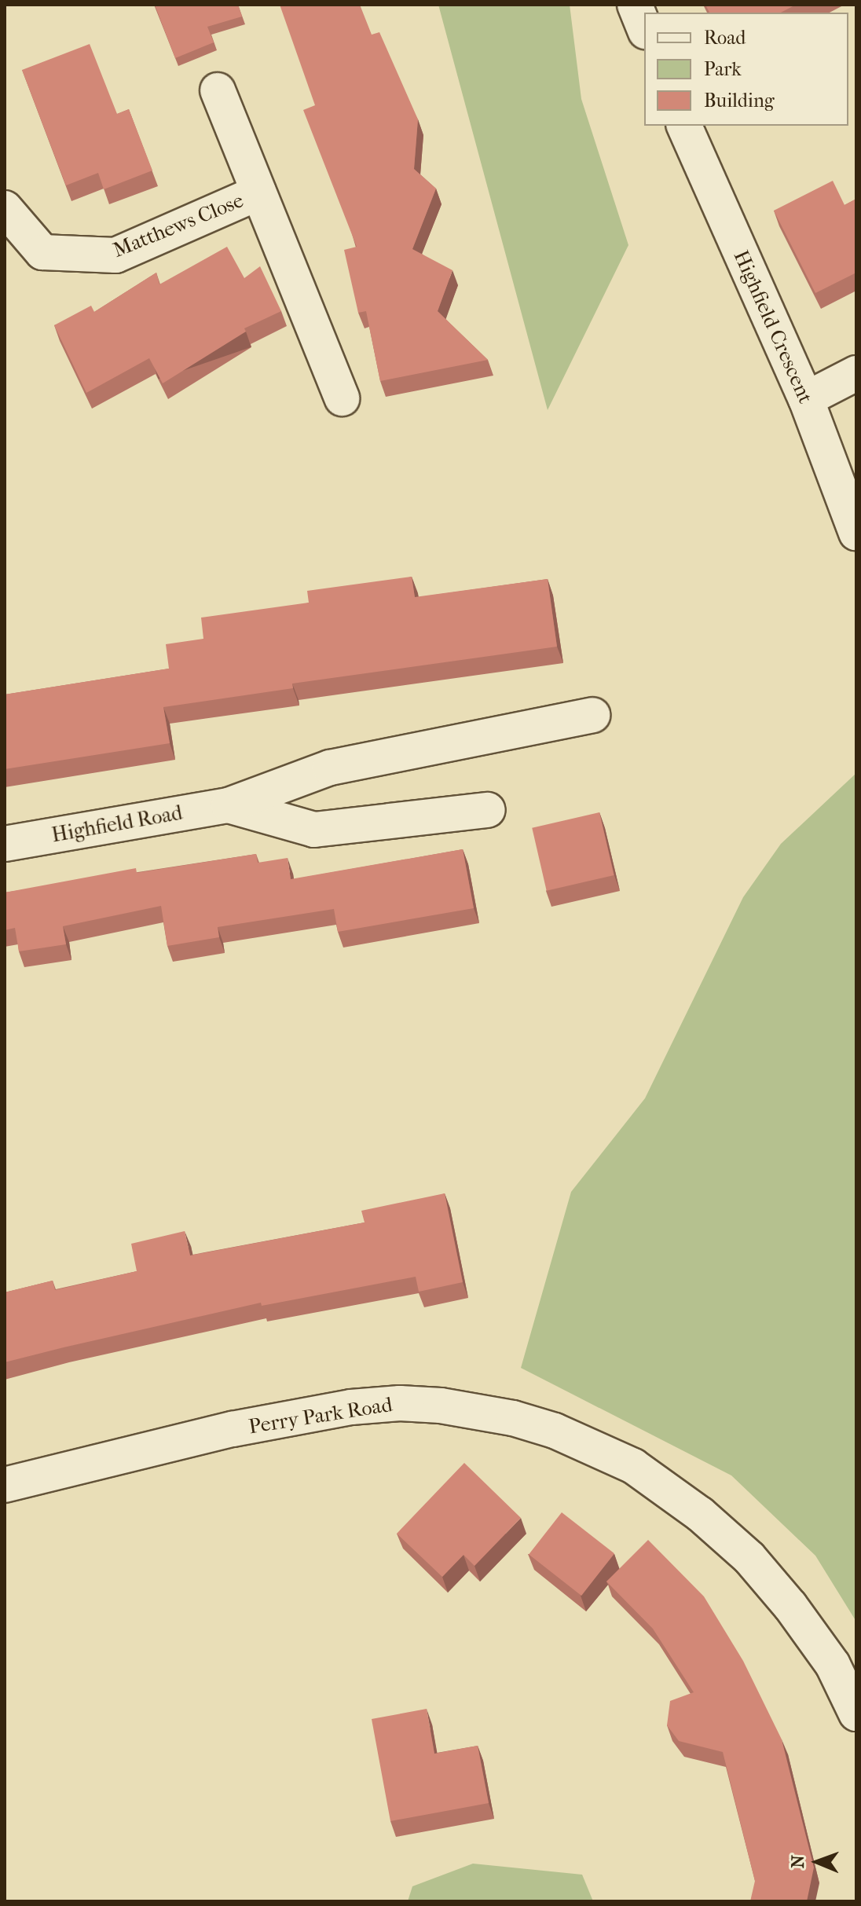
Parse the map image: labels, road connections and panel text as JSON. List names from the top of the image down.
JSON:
{
  "streets": {
    "street": [
      "Matthews Close",
      "Highfield Crescent",
      "Highfield Road",
      "Perry Park Road"
    ]
  },
  "legend": ["Road", "Park", "Building"],
  "north": "left"
}
